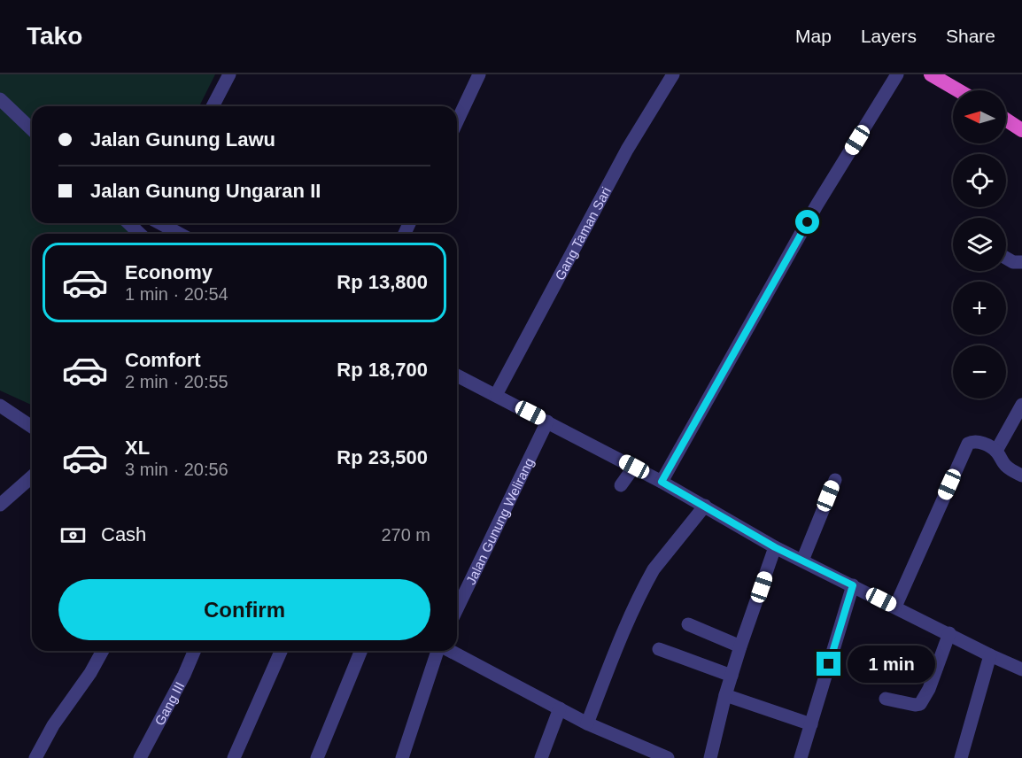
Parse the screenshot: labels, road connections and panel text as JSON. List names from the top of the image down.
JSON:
{
  "streets": {
    "street": ["Gang Taman Sari", "Jalan Gunung Welirang", "Gang III"]
  },
  "north": "left",
  "page": {
    "header": "Tako",
    "nav": ["Map", "Layers", "Share"],
    "map_buttons": ["+", "−"],
    "banner": ["Jalan Gunung Lawu", "Jalan Gunung Ungaran II"],
    "list": [
      {
        "name": "Economy",
        "note": "1 min · 20:54",
        "value": "Rp 13,800"
      },
      {
        "name": "Comfort",
        "note": "2 min · 20:55",
        "value": "Rp 18,700"
      },
      {
        "name": "XL",
        "note": "3 min · 20:56",
        "value": "Rp 23,500"
      }
    ],
    "pay": ["Cash", "270 m"],
    "buttons": "Confirm",
    "bubble": "1 min"
  }
}
